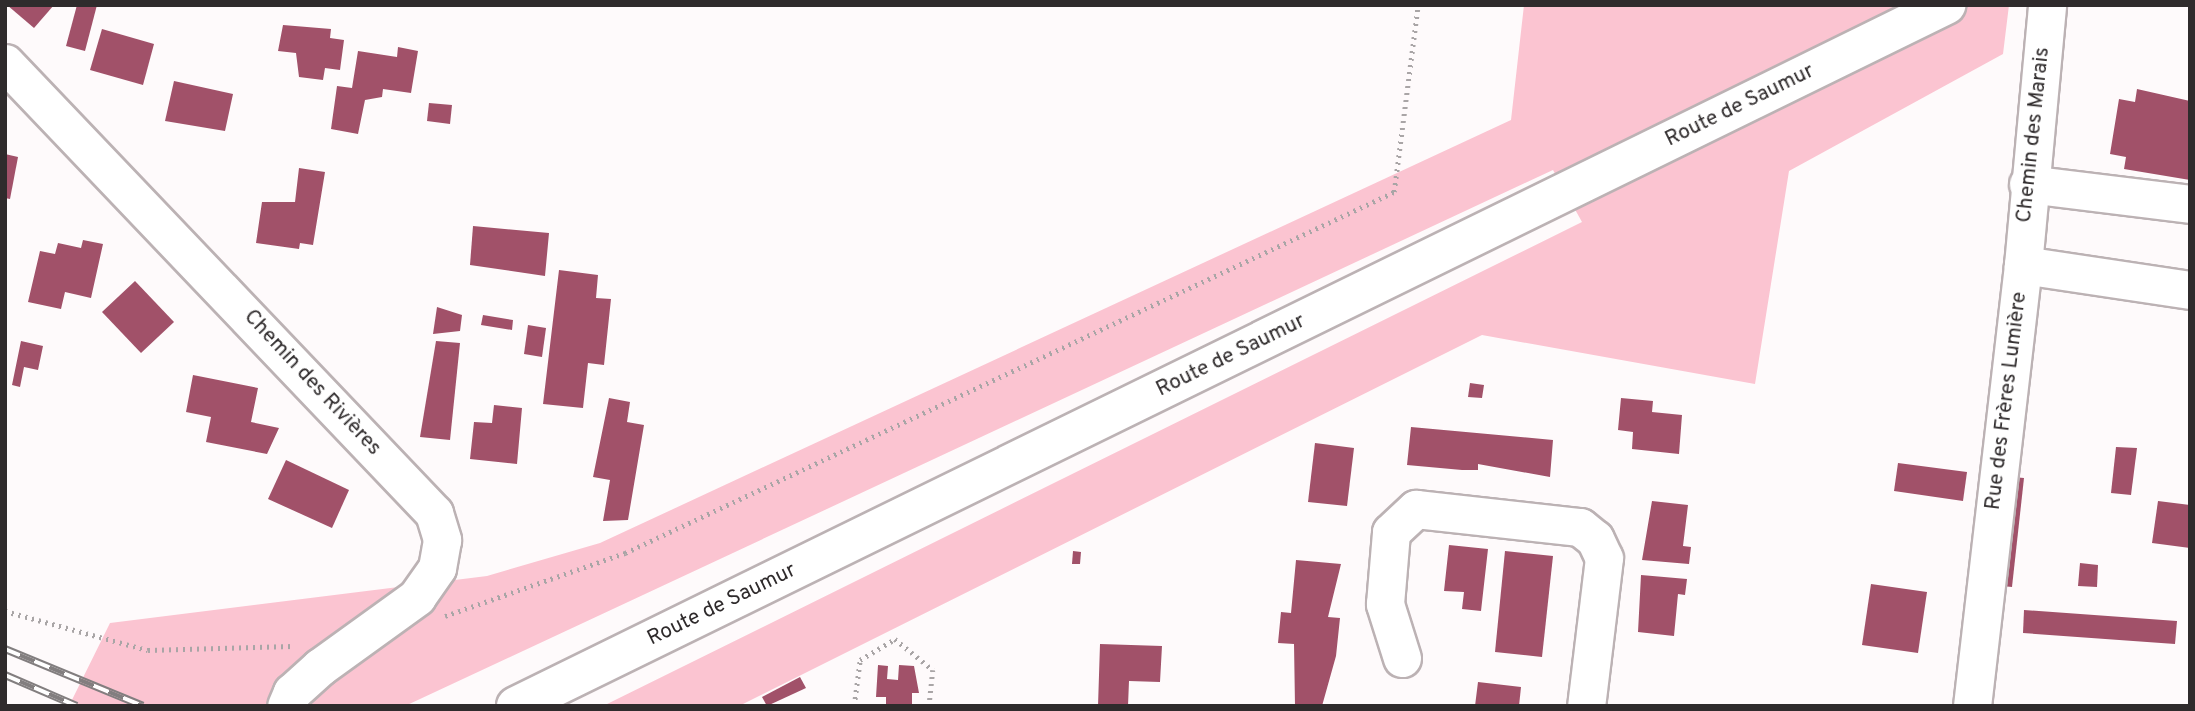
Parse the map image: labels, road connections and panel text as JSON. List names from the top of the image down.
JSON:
{
  "streets": {
    "main road": ["Route de Saumur"],
    "street": ["Chemin des Marais", "Chemin des Rivières", "Rue des Frères Lumière"]
  },
  "crossings": [
    ["Chemin des Marais", "Rue des Frères Lumière"]
  ]
}
